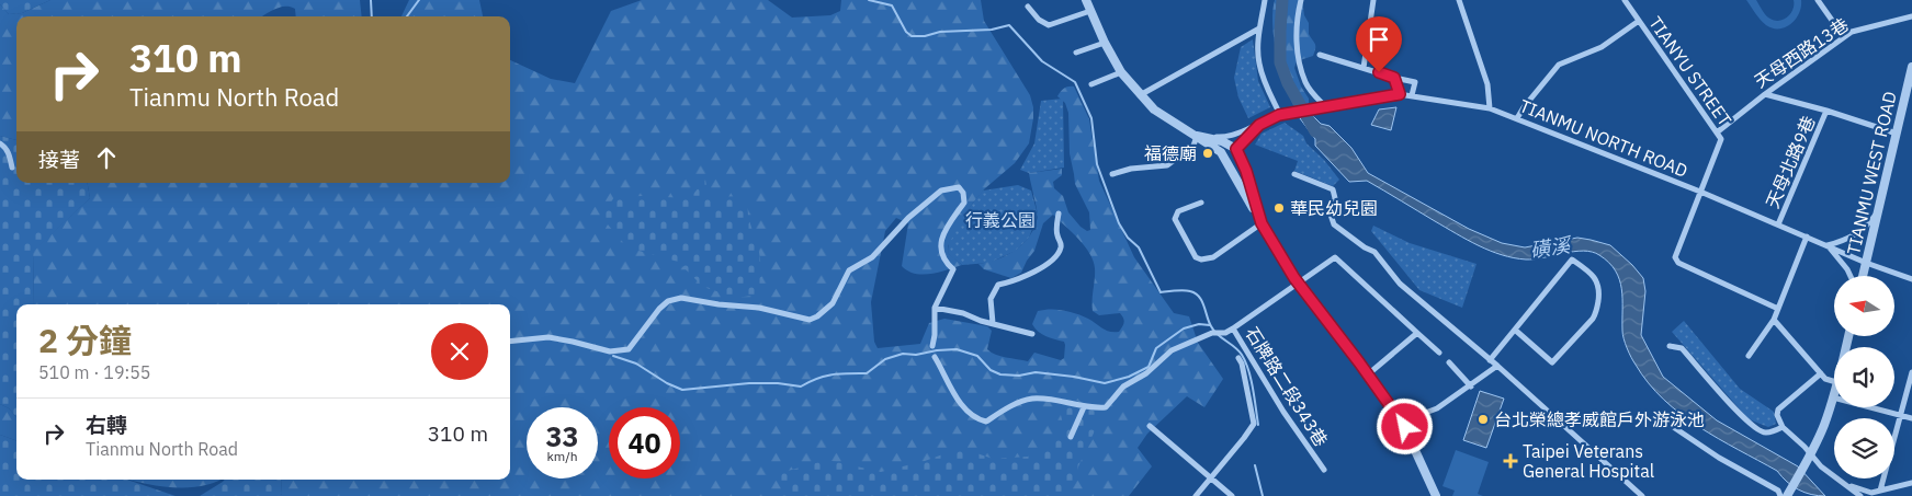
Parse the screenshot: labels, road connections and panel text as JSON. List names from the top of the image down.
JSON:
{
  "streets": {
    "street": [
      "天母西路13巷",
      "TIANYU STREET",
      "TIANMU NORTH ROAD",
      "天母北路9巷",
      "TIANMU WEST ROAD",
      "石牌路二段343巷"
    ]
  },
  "crossings": [
    ["天母西路13巷", "TIANYU STREET"],
    ["TIANYU STREET", "TIANMU NORTH ROAD"],
    ["TIANMU NORTH ROAD", "天母北路9巷"],
    ["TIANMU NORTH ROAD", "TIANMU WEST ROAD"]
  ],
  "water": ["磺溪"],
  "parks": ["行義公園"],
  "places": {
    "other": ["福德廟", "華民幼兒園", "台北榮總孝威館戶外游泳池"],
    "health": ["Taipei Veterans General Hospital"]
  },
  "north": "left",
  "page": {
    "turn": ["310 m", "Tianmu North Road"],
    "then": "接著",
    "heading": ["2 分鐘", "510 m · 19:55"],
    "list": [
      {
        "name": "右轉",
        "note": "Tianmu North Road",
        "value": "310 m"
      }
    ],
    "speed": "33 km/h",
    "limit": "40"
  }
}
